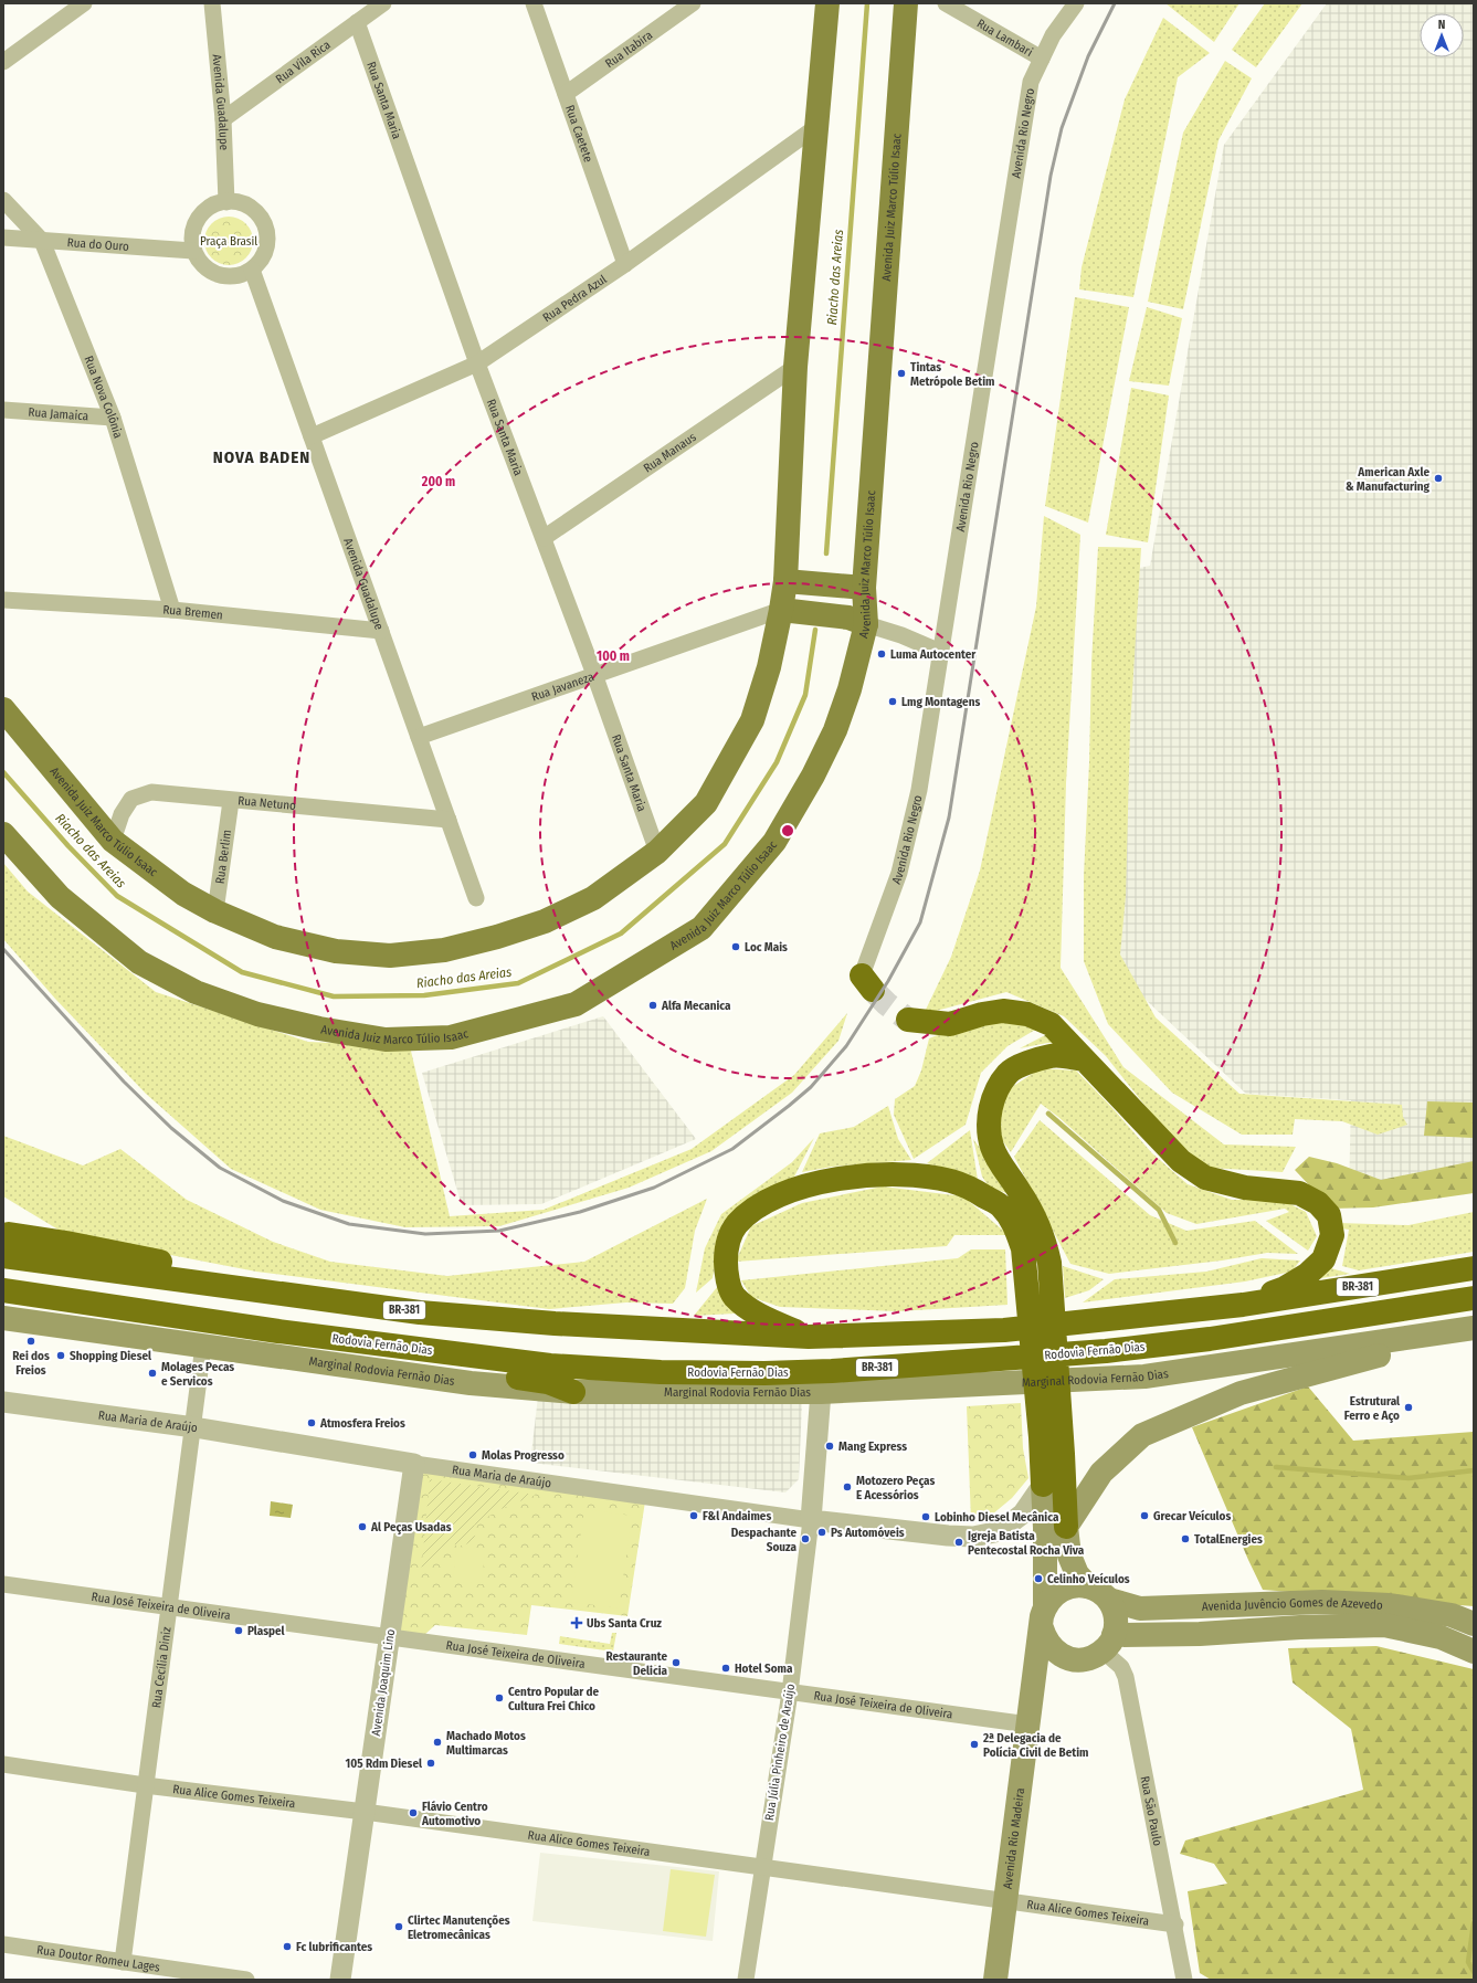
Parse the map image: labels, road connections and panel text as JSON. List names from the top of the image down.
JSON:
{
  "streets": {
    "highway": ["BR-381", "Rodovia Fernão Dias"],
    "main road": [
      "Avenida Juiz Marco Túlio Isaac",
      "Marginal Rodovia Fernão Dias",
      "Avenida Juvêncio Gomes de Azevedo",
      "Avenida Rio Madeira"
    ],
    "street": [
      "Rua Lambari",
      "Rua Itabira",
      "Rua Vila Rica",
      "Rua Santa Maria",
      "Avenida Guadalupe",
      "Rua Caetete",
      "Avenida Rio Negro",
      "Rua do Ouro",
      "Rua Pedra Azul",
      "Rua Nova Colônia",
      "Rua Jamaica",
      "Rua Manaus",
      "Rua Bremen",
      "Rua Javaneza",
      "Rua Netuno",
      "Rua Berlim",
      "Rua Maria de Araújo",
      "Rua José Teixeira de Oliveira",
      "Rua Cecília Diniz",
      "Avenida Joaquim Lino",
      "Rua Júlia Pinheiro de Araújo",
      "Rua Alice Gomes Teixeira",
      "Rua São Paulo",
      "Rua Doutor Romeu Lages"
    ]
  },
  "crossings": [
    ["Rua Lambari", "Avenida Rio Negro"],
    ["Rua Itabira", "Rua Caetete"],
    ["Rua Vila Rica", "Rua Santa Maria"],
    ["Rua Vila Rica", "Avenida Guadalupe"],
    ["Rua Santa Maria", "Avenida Juiz Marco Túlio Isaac"],
    ["Rua Santa Maria", "Rua Pedra Azul"],
    ["Rua Santa Maria", "Rua Manaus"],
    ["Rua Santa Maria", "Rua Javaneza"],
    ["Avenida Guadalupe", "Rua do Ouro"],
    ["Avenida Guadalupe", "Rua Pedra Azul"],
    ["Avenida Guadalupe", "Rua Bremen"],
    ["Avenida Guadalupe", "Rua Javaneza"],
    ["Avenida Guadalupe", "Rua Netuno"],
    ["Rua Caetete", "Rua Pedra Azul"],
    ["Avenida Juiz Marco Túlio Isaac", "Rua Pedra Azul"],
    ["Avenida Juiz Marco Túlio Isaac", "Rua Manaus"],
    ["Avenida Juiz Marco Túlio Isaac", "Rua Javaneza"],
    ["Avenida Juiz Marco Túlio Isaac", "Rua Netuno"],
    ["Avenida Juiz Marco Túlio Isaac", "Rua Berlim"],
    ["Rua do Ouro", "Rua Nova Colônia"],
    ["Rua Nova Colônia", "Rua Jamaica"],
    ["Rua Nova Colônia", "Rua Bremen"],
    ["Rua Netuno", "Rua Berlim"],
    ["BR-381", "Rua Maria de Araújo"],
    ["Marginal Rodovia Fernão Dias", "Rua Cecília Diniz"],
    ["Marginal Rodovia Fernão Dias", "Rua Júlia Pinheiro de Araújo"],
    ["Rua Maria de Araújo", "Rua Cecília Diniz"],
    ["Rua Maria de Araújo", "Avenida Joaquim Lino"],
    ["Rua Maria de Araújo", "Rua Júlia Pinheiro de Araújo"],
    ["Rua José Teixeira de Oliveira", "Rua Cecília Diniz"],
    ["Rua José Teixeira de Oliveira", "Avenida Joaquim Lino"],
    ["Rua José Teixeira de Oliveira", "Rua Júlia Pinheiro de Araújo"],
    ["Rua José Teixeira de Oliveira", "Avenida Rio Madeira"],
    ["Avenida Juvêncio Gomes de Azevedo", "Rua São Paulo"],
    ["Avenida Juvêncio Gomes de Azevedo", "Avenida Rio Madeira"],
    ["Rua Cecília Diniz", "Rua Alice Gomes Teixeira"],
    ["Rua Cecília Diniz", "Rua Doutor Romeu Lages"],
    ["Avenida Joaquim Lino", "Rua Alice Gomes Teixeira"],
    ["Rua Júlia Pinheiro de Araújo", "Rua Alice Gomes Teixeira"],
    ["Rua Alice Gomes Teixeira", "Rua São Paulo"],
    ["Rua Alice Gomes Teixeira", "Avenida Rio Madeira"],
    ["Rua São Paulo", "Avenida Rio Madeira"]
  ],
  "districts": ["NOVA BADEN"],
  "water": ["Riacho das Areias"],
  "parks": ["Praça Brasil"],
  "places": {
    "other": [
      "Tintas Metrópole Betim",
      "American Axle & Manufacturing",
      "Luma Autocenter",
      "Lmg Montagens",
      "Loc Mais",
      "Alfa Mecanica",
      "Rei dos Freios",
      "Shopping Diesel",
      "Molages Pecas e Servicos",
      "Estrutural Ferro e Aço",
      "Atmosfera Freios",
      "Mang Express",
      "Molas Progresso",
      "Motozero Peças E Acessórios",
      "F&l Andaimes",
      "Grecar Veículos",
      "Lobinho Diesel Mecânica",
      "Al Peças Usadas",
      "Ps Automóveis",
      "Despachante Souza",
      "TotalEnergies",
      "Igreja Batista Pentecostal Rocha Viva",
      "Celinho Veículos",
      "Plaspel",
      "Restaurante Delicia",
      "Hotel Soma",
      "Centro Popular de Cultura Frei Chico",
      "Machado Motos Multimarcas",
      "2ª Delegacia de Polícia Civil de Betim",
      "105 Rdm Diesel",
      "Flávio Centro Automotivo",
      "Clirtec Manutenções Eletromecânicas",
      "Fc lubrificantes"
    ],
    "health": ["Ubs Santa Cruz"]
  },
  "north": "top",
  "rings": ["200 m", "100 m"]
}
